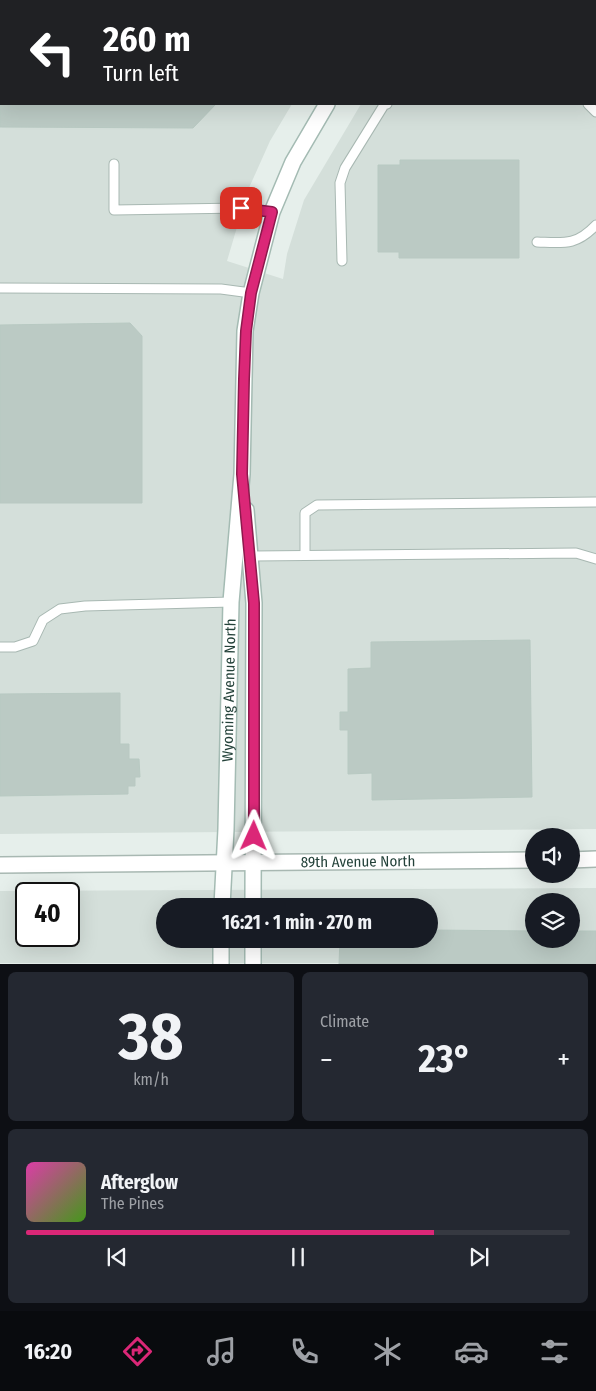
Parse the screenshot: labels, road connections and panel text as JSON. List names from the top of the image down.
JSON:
{
  "streets": {
    "street": ["Wyoming Avenue North", "89th Avenue North"]
  },
  "crossings": [
    ["Wyoming Avenue North", "89th Avenue North"]
  ],
  "page": {
    "turn": ["260 m", "Turn left"],
    "limit": "40",
    "trip": "16:21 · 1 min · 270 m",
    "tile": [
      ["38", "km/h"],
      "Climate"
    ],
    "heat": ["−", "23°", "+"],
    "song": ["Afterglow", "The Pines"],
    "tabs": "16:20"
  }
}
